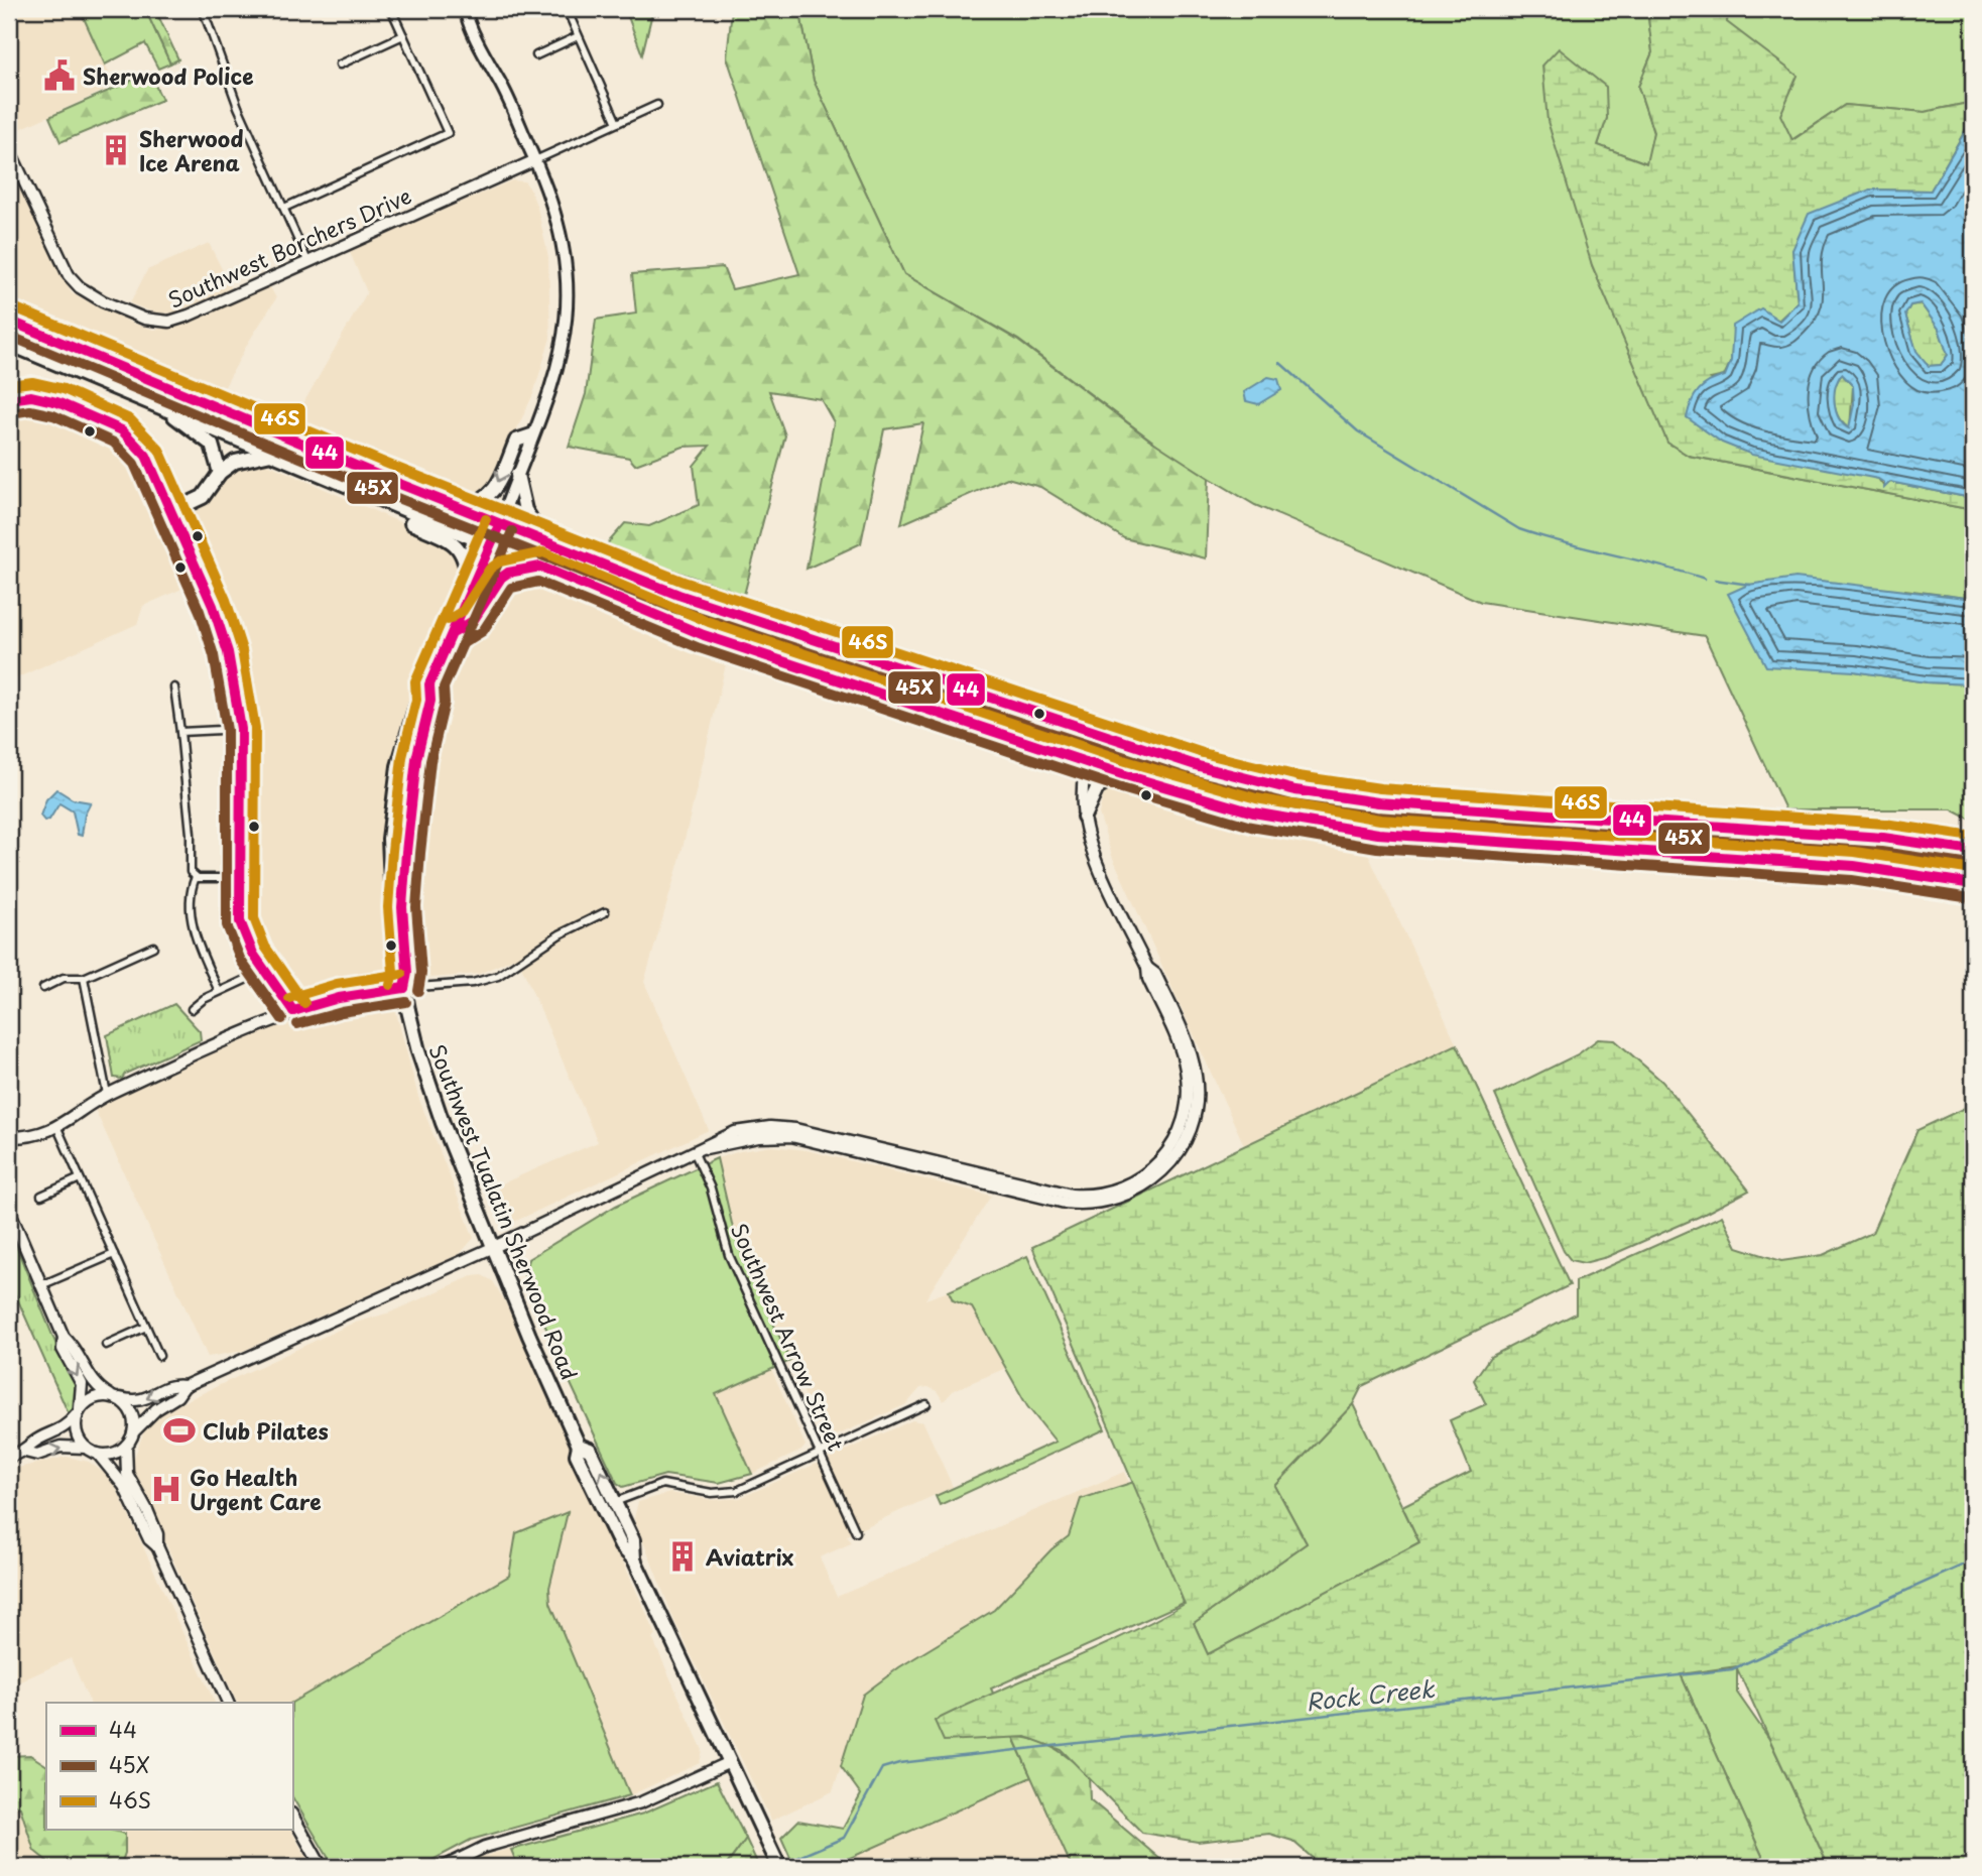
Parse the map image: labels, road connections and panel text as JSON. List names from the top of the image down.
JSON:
{
  "streets": {
    "highway": ["Southwest Tualatin Sherwood Road"],
    "street": ["Southwest Borchers Drive", "Southwest Arrow Street"]
  },
  "water": ["Rock Creek"],
  "places": {
    "public building": ["Sherwood Police"],
    "building": ["Sherwood Ice Arena", "Aviatrix"],
    "sports": ["Club Pilates"],
    "hospital": ["Go Health Urgent Care"]
  },
  "lines": ["transit line 46S", "transit line 44", "transit line 45X"],
  "legend": ["44", "45X", "46S"]
}
